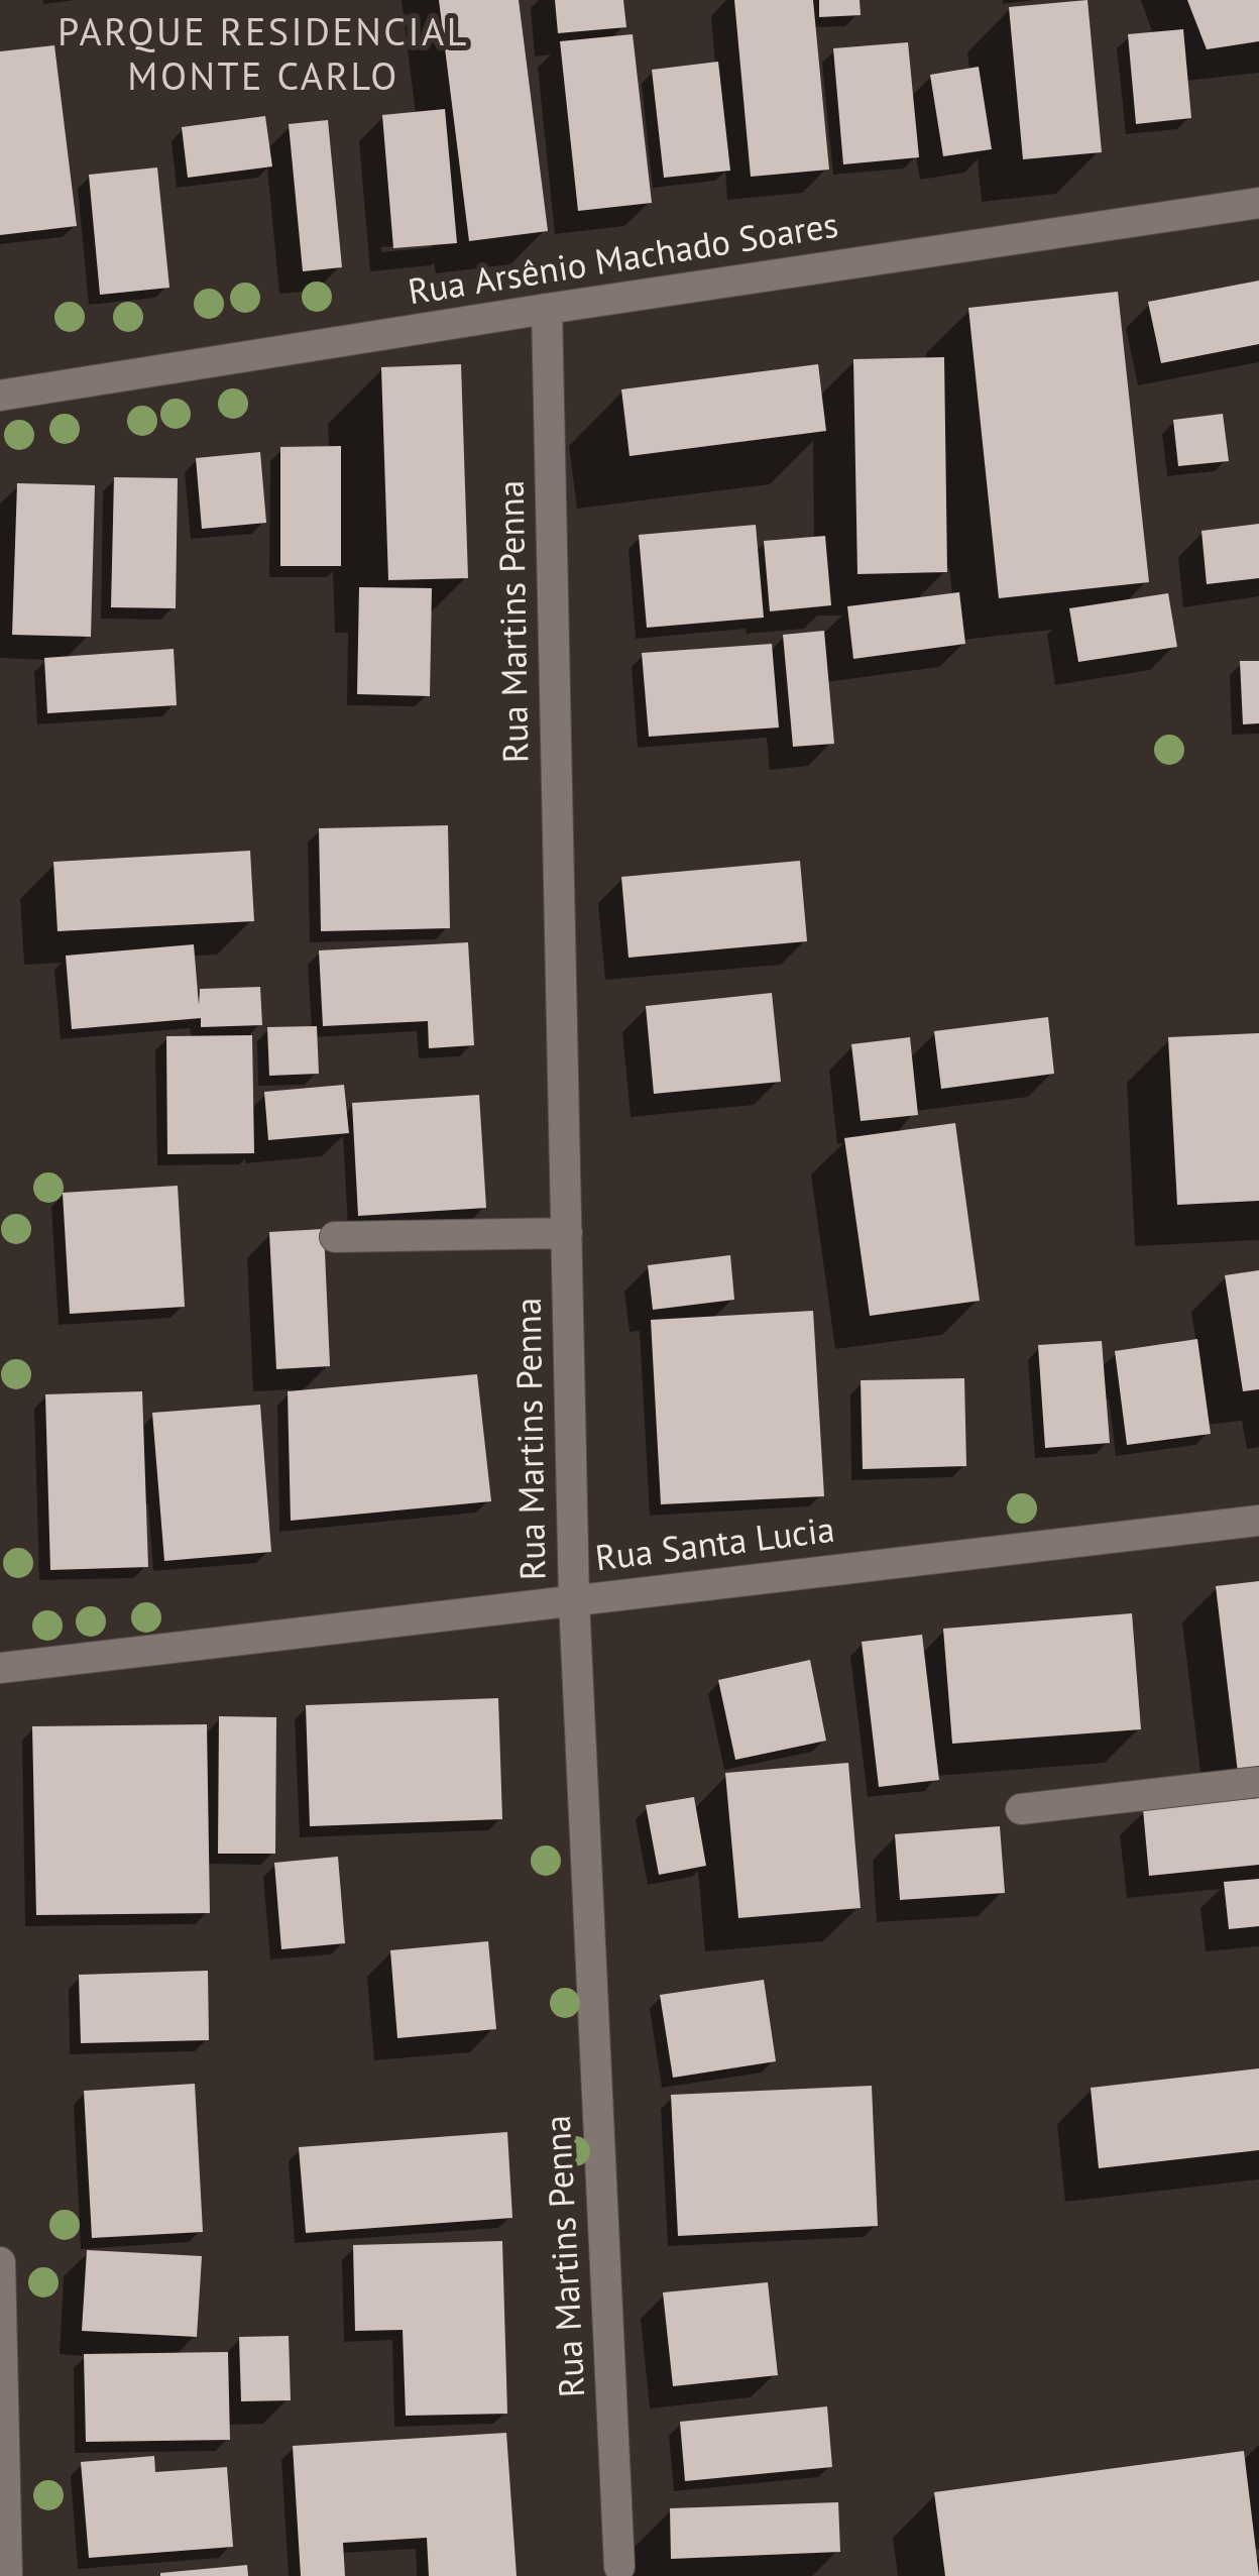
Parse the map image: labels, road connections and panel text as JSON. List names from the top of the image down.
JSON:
{
  "streets": {
    "street": ["Rua Arsênio Machado Soares", "Rua Martins Penna", "Rua Santa Lucia"]
  },
  "crossings": [
    ["Rua Arsênio Machado Soares", "Rua Martins Penna"],
    ["Rua Martins Penna", "Rua Santa Lucia"]
  ],
  "districts": ["PARQUE RESIDENCIAL MONTE CARLO"]
}
